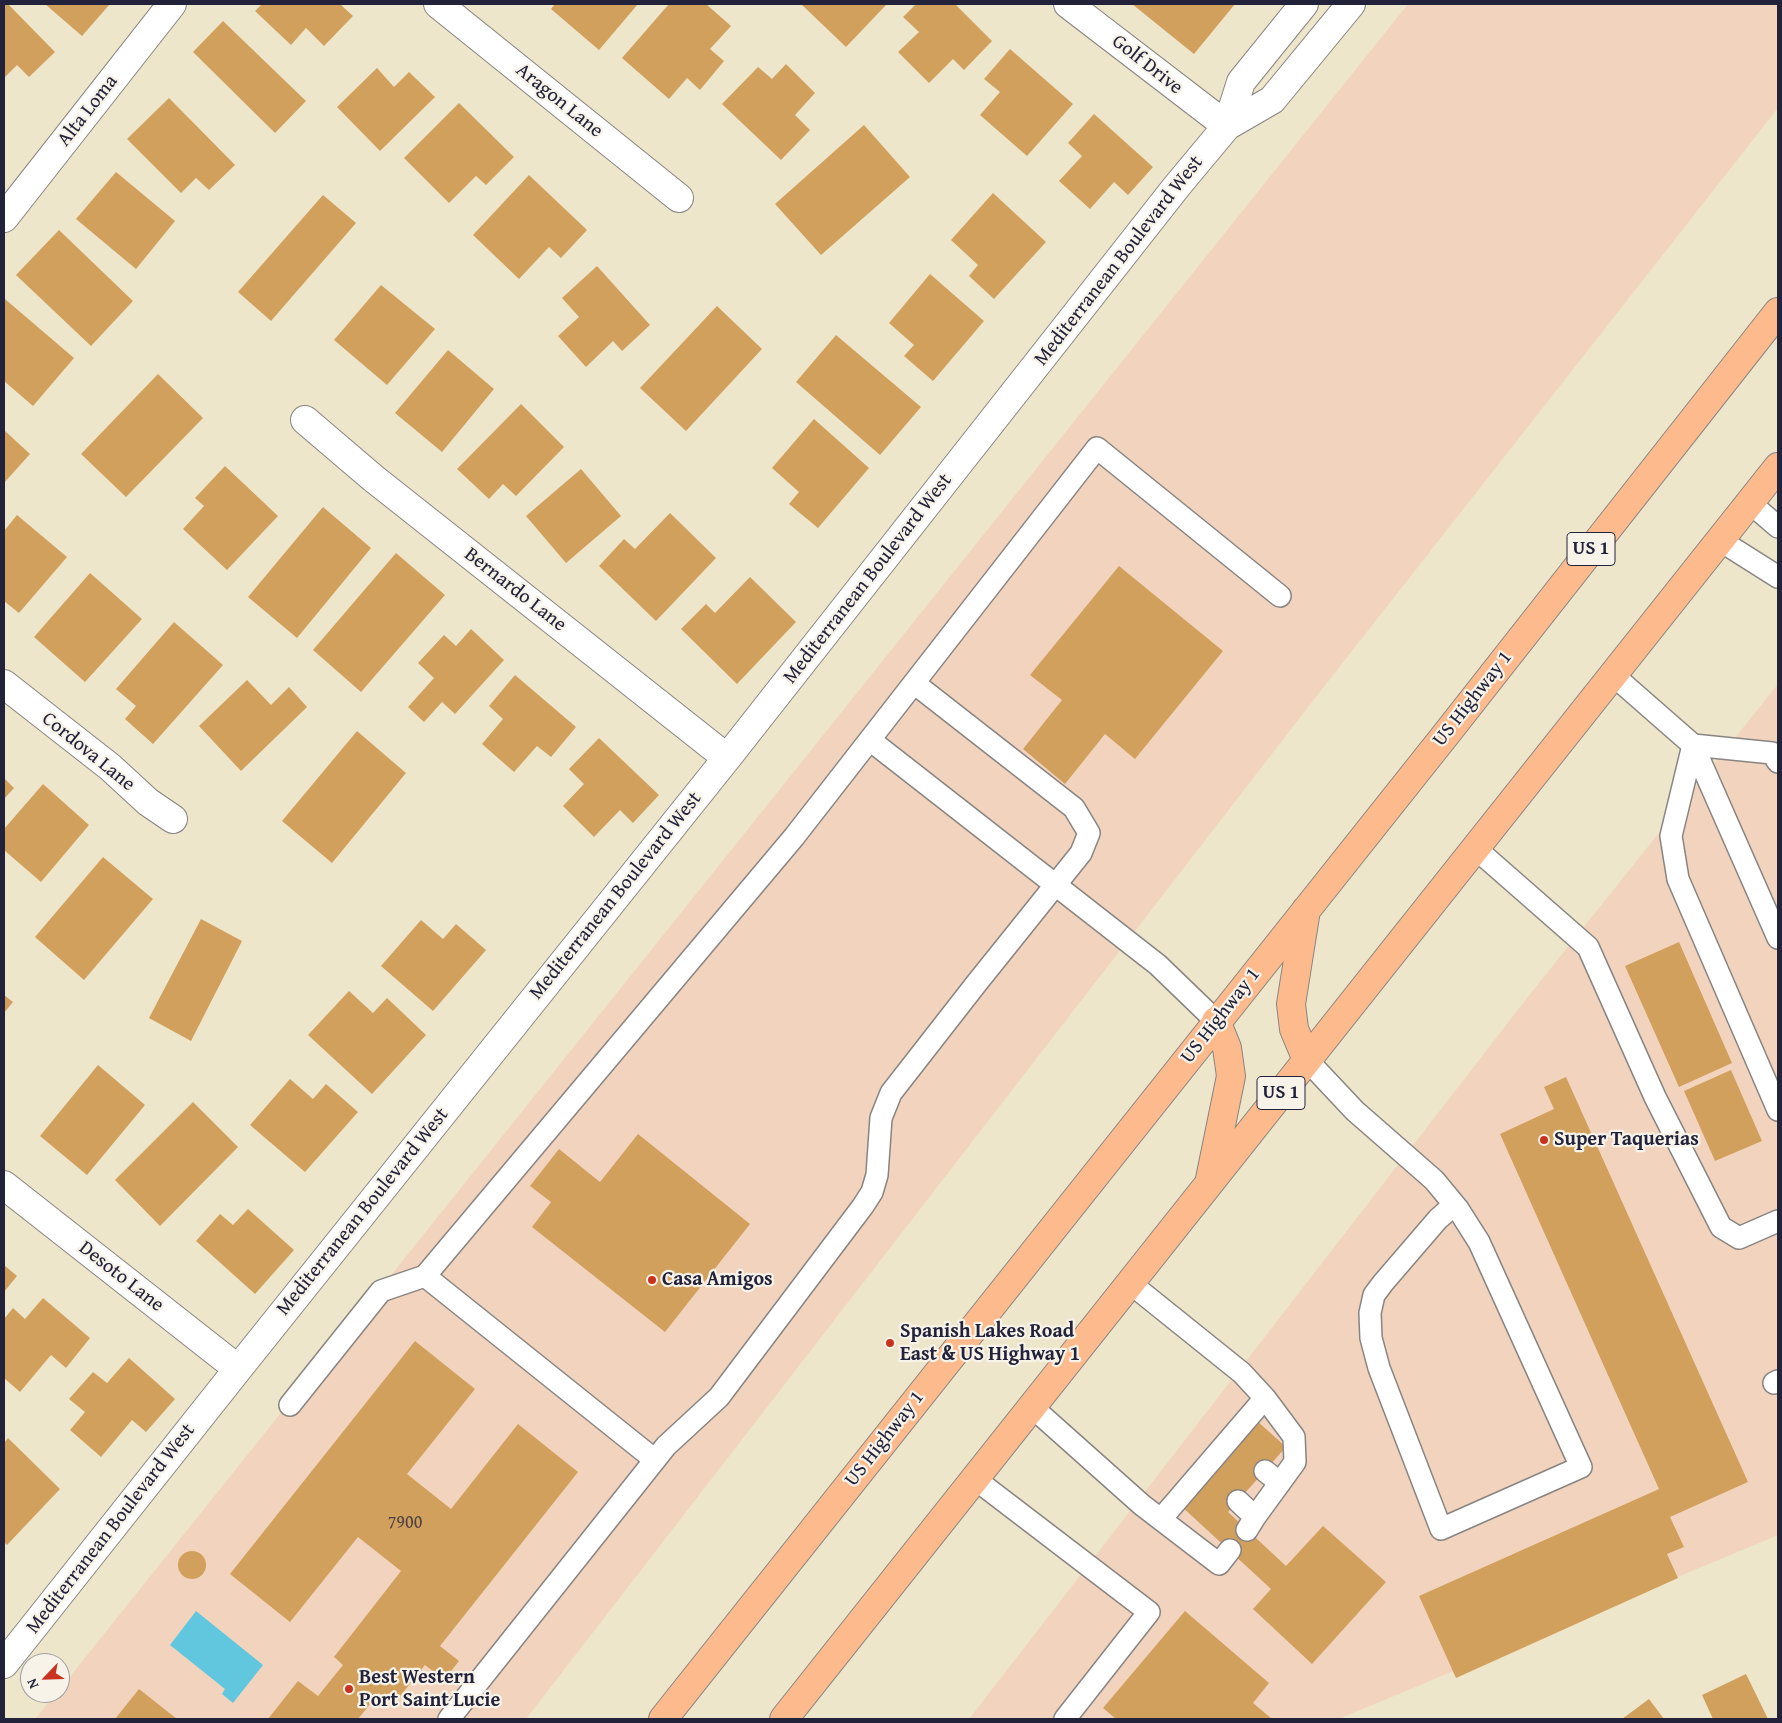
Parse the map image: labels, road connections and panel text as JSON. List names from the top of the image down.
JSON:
{
  "streets": {
    "main road": ["US 1", "US Highway 1"],
    "street": [
      "Golf Drive",
      "Aragon Lane",
      "Alta Loma",
      "Mediterranean Boulevard West",
      "Bernardo Lane",
      "Cordova Lane",
      "Desoto Lane"
    ]
  },
  "crossings": [
    ["Golf Drive", "Mediterranean Boulevard West"],
    ["Mediterranean Boulevard West", "Bernardo Lane"],
    ["Mediterranean Boulevard West", "Desoto Lane"]
  ],
  "places": [
    "Super Taquerias",
    "Casa Amigos",
    "Spanish Lakes Road East & US Highway 1",
    "Best Western Port Saint Lucie"
  ],
  "house_numbers": ["7900"],
  "north": "bottom left"
}
